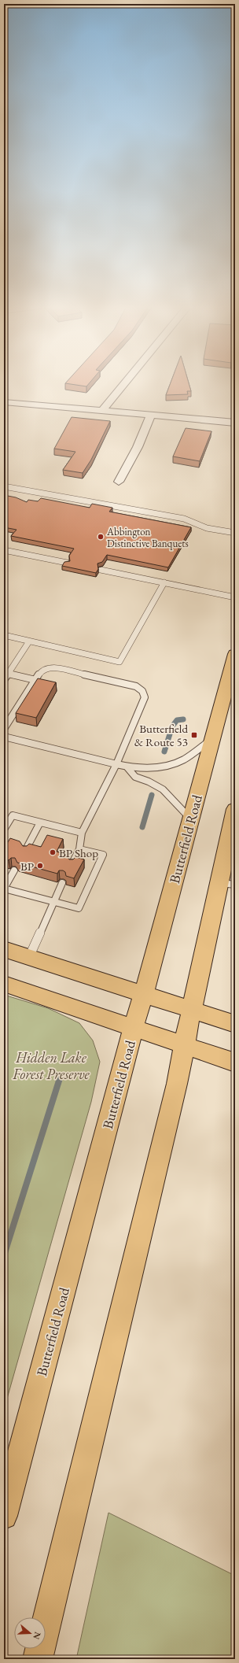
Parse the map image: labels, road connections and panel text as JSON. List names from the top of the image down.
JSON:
{
  "streets": {
    "main road": ["Butterfield Road"]
  },
  "parks": ["Hidden Lake Forest Preserve"],
  "places": {
    "other": ["Abbington Distinctive Banquets", "BP Shop", "BP"],
    "transit": ["Butterfield & Route 53"]
  },
  "north": "right"
}
